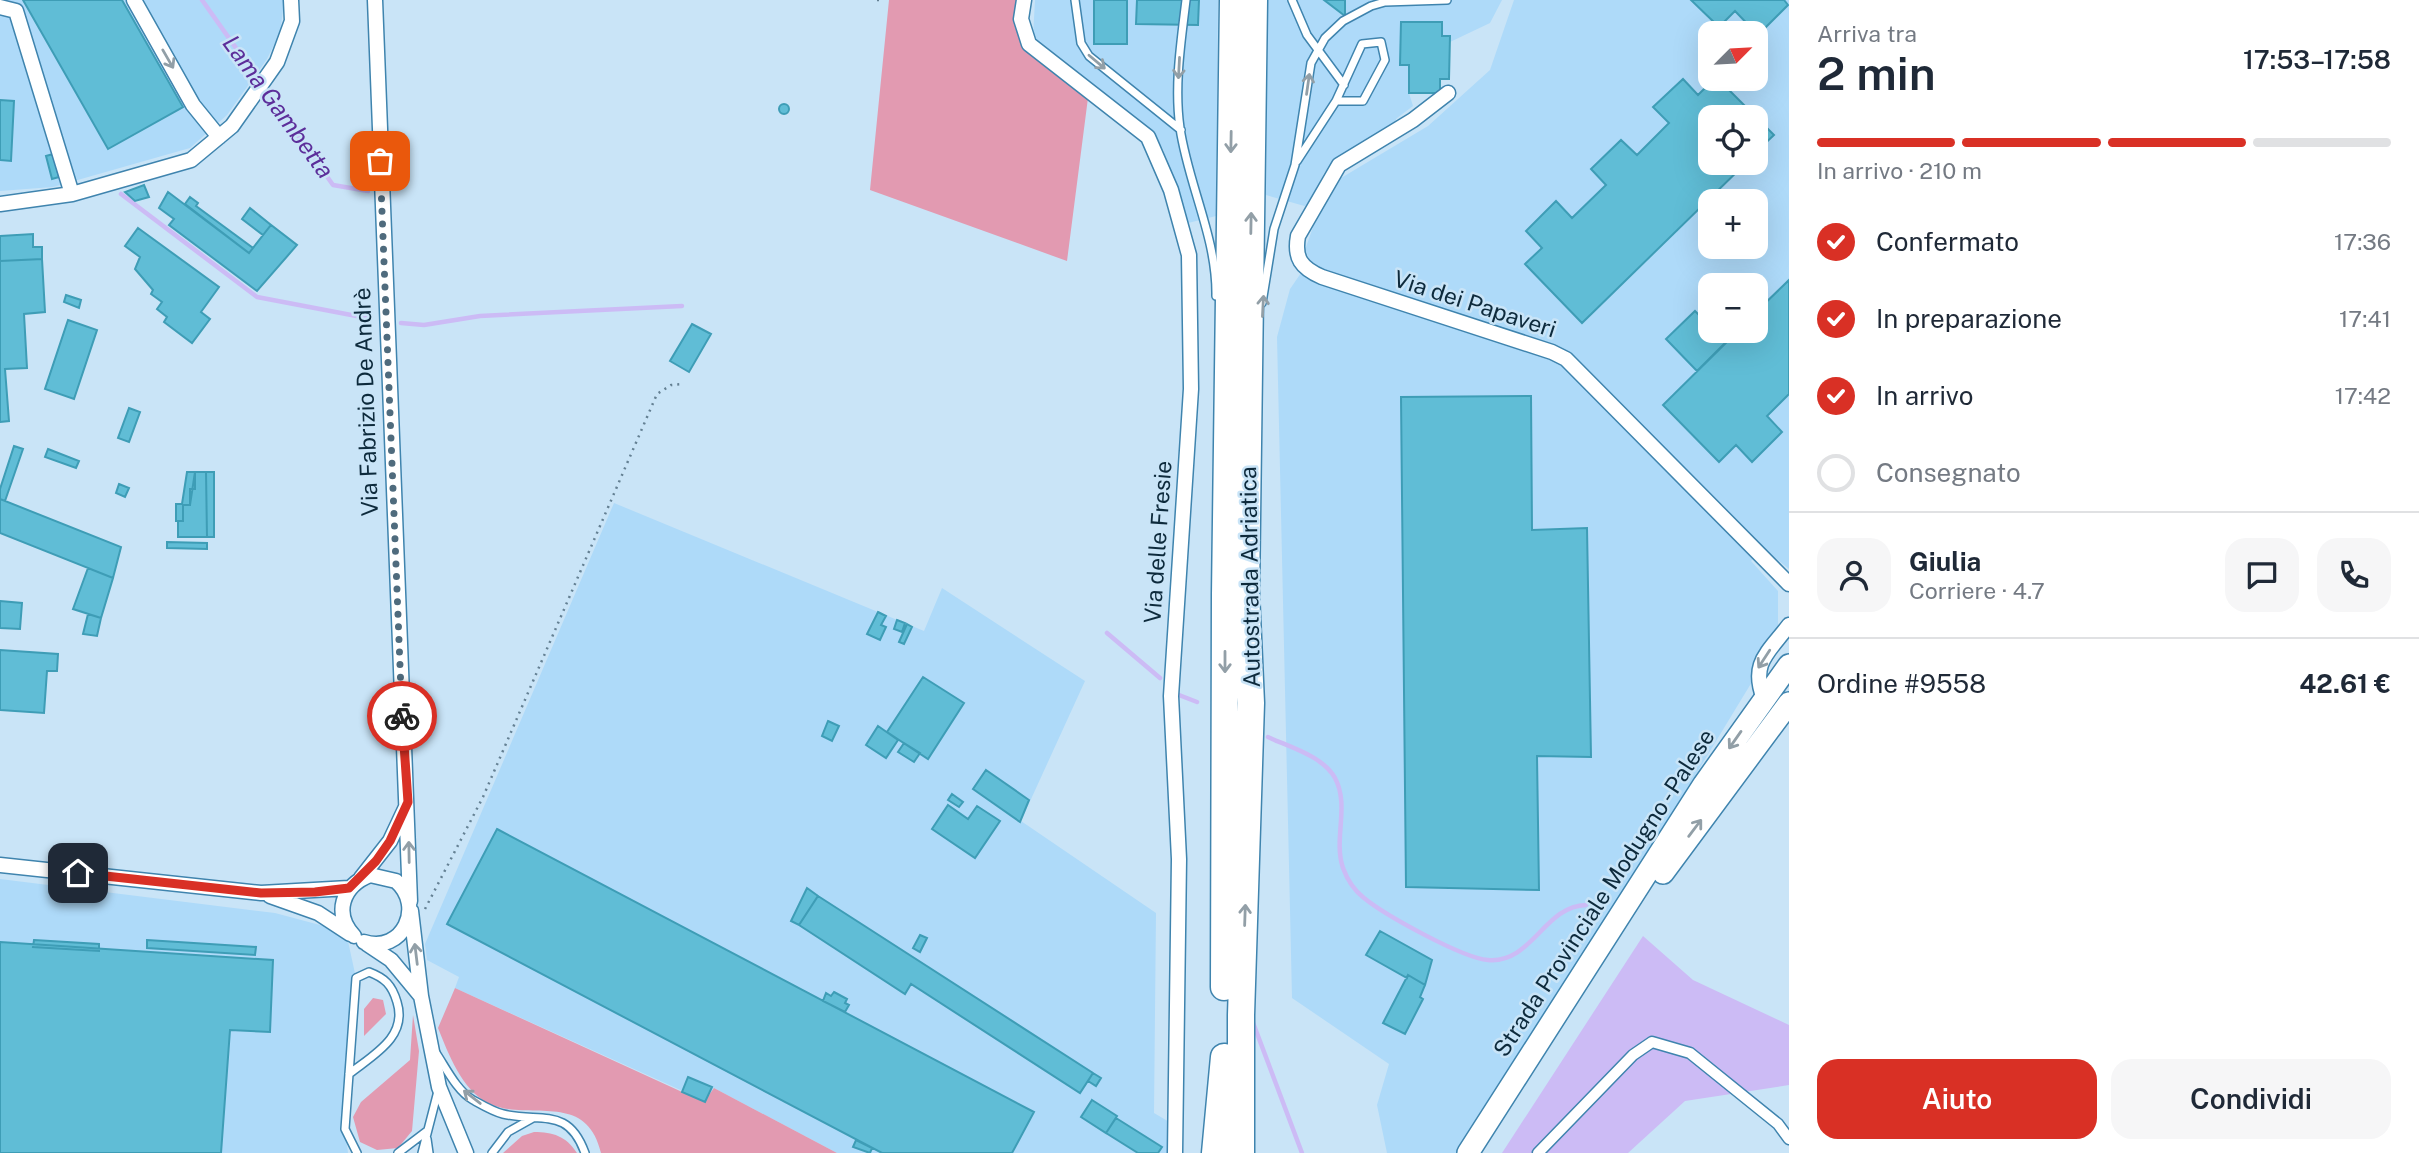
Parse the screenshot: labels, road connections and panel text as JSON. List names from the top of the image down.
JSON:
{
  "streets": {
    "highway": ["Autostrada Adriatica"],
    "main road": ["Strada Provinciale Modugno - Palese"],
    "street": ["Via dei Papaveri", "Via Fabrizio De Andrè", "Via delle Fresie"]
  },
  "water": ["Lama Gambetta"],
  "north": "top right",
  "page": {
    "heading": ["2 min", "Arriva tra", "17:53–17:58"],
    "panel": [
      "Giulia",
      "Corriere · 4.7",
      "Ordine #9558",
      "42.61 €"
    ],
    "map_buttons": ["+", "−"],
    "bar": "In arrivo · 210 m",
    "list": [
      ["Confermato", "17:36"],
      ["In preparazione", "17:41"],
      ["In arrivo", "17:42"],
      "Consegnato"
    ],
    "buttons": ["Aiuto", "Condividi"]
  }
}
